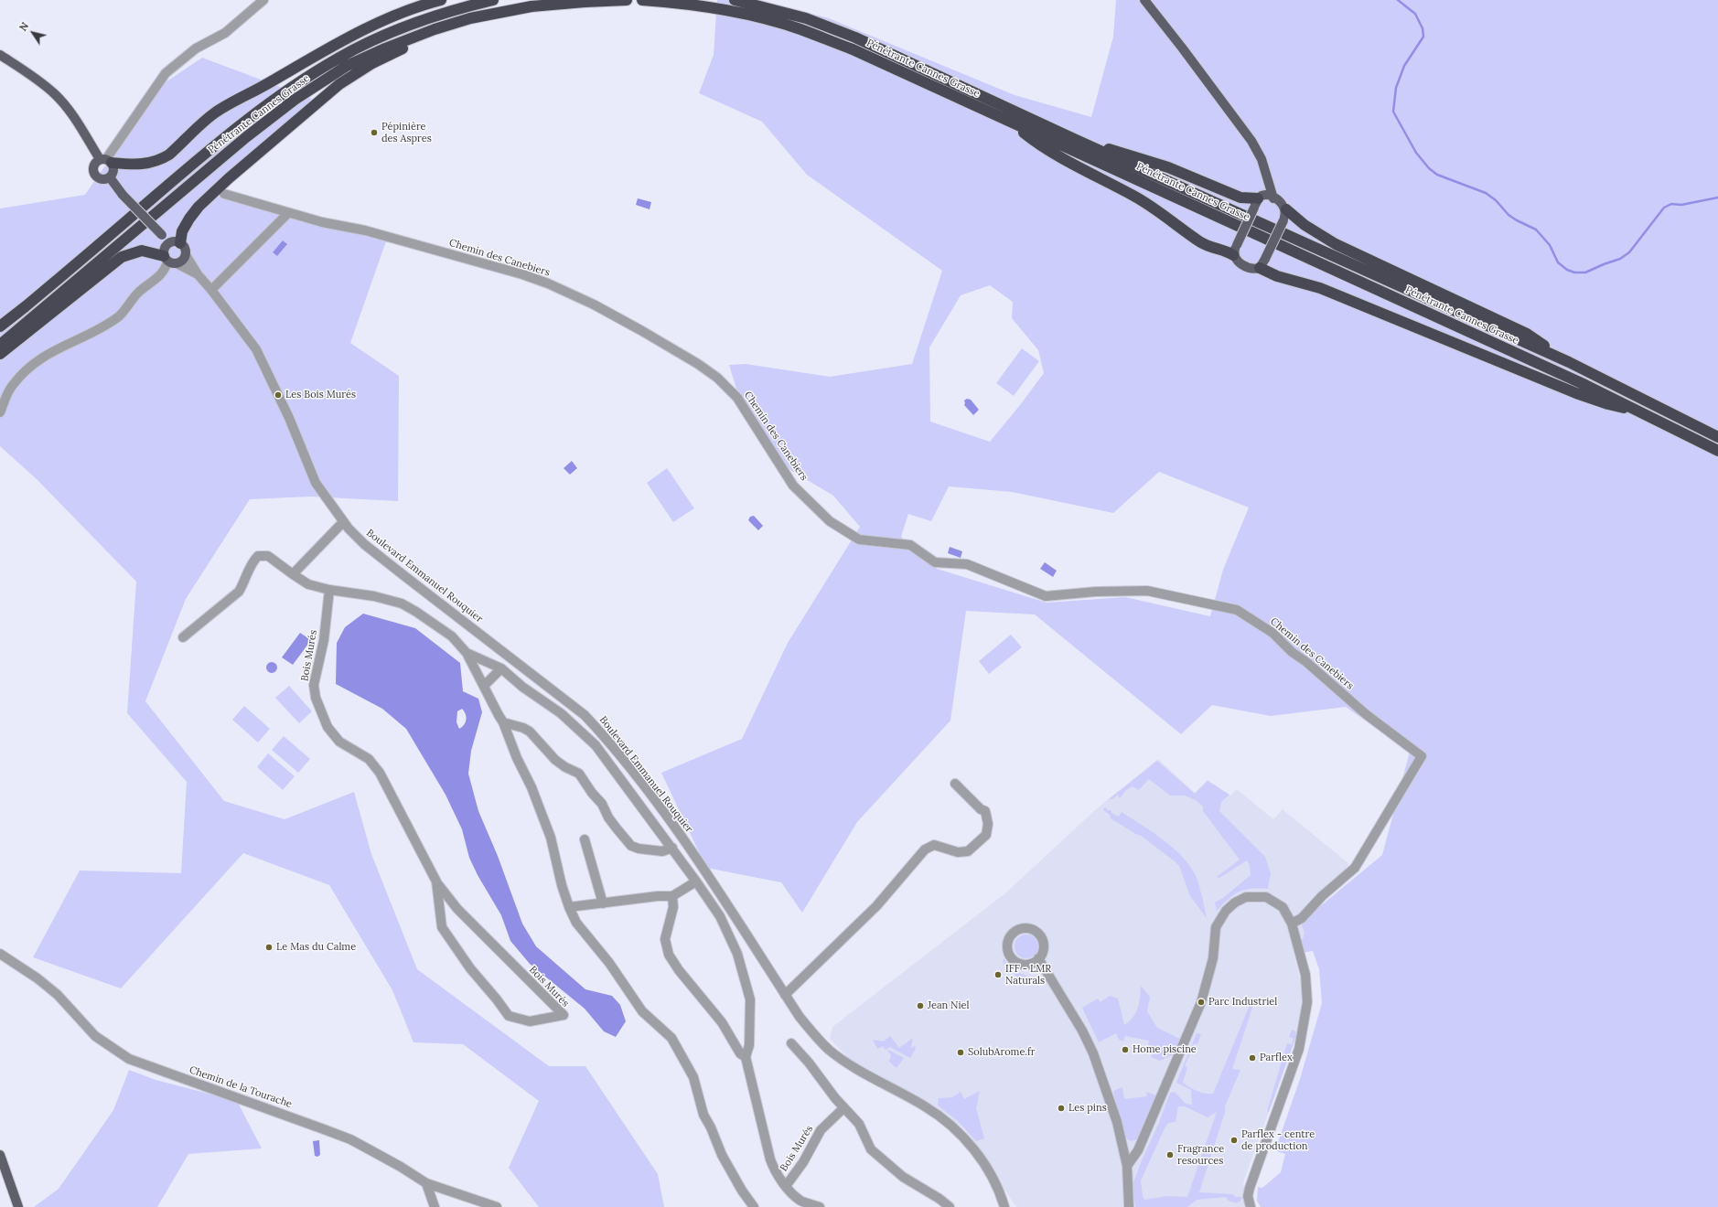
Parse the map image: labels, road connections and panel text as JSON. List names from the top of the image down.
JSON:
{
  "streets": {
    "highway": ["Pénétrante Cannes Grasse"],
    "street": [
      "Chemin des Canebiers",
      "Boulevard Emmanuel Rouquier",
      "Bois Murés",
      "Chemin de la Tourache"
    ]
  },
  "places": [
    "Pépinière des Aspres",
    "Les Bois Murés",
    "Le Mas du Calme",
    "IFF - LMR Naturals",
    "Parc Industriel",
    "Jean Niel",
    "Home piscine",
    "SolubArome.fr",
    "Parflex",
    "Les pins",
    "Parflex - centre de production",
    "Fragrance resources"
  ],
  "north": "top left"
}
